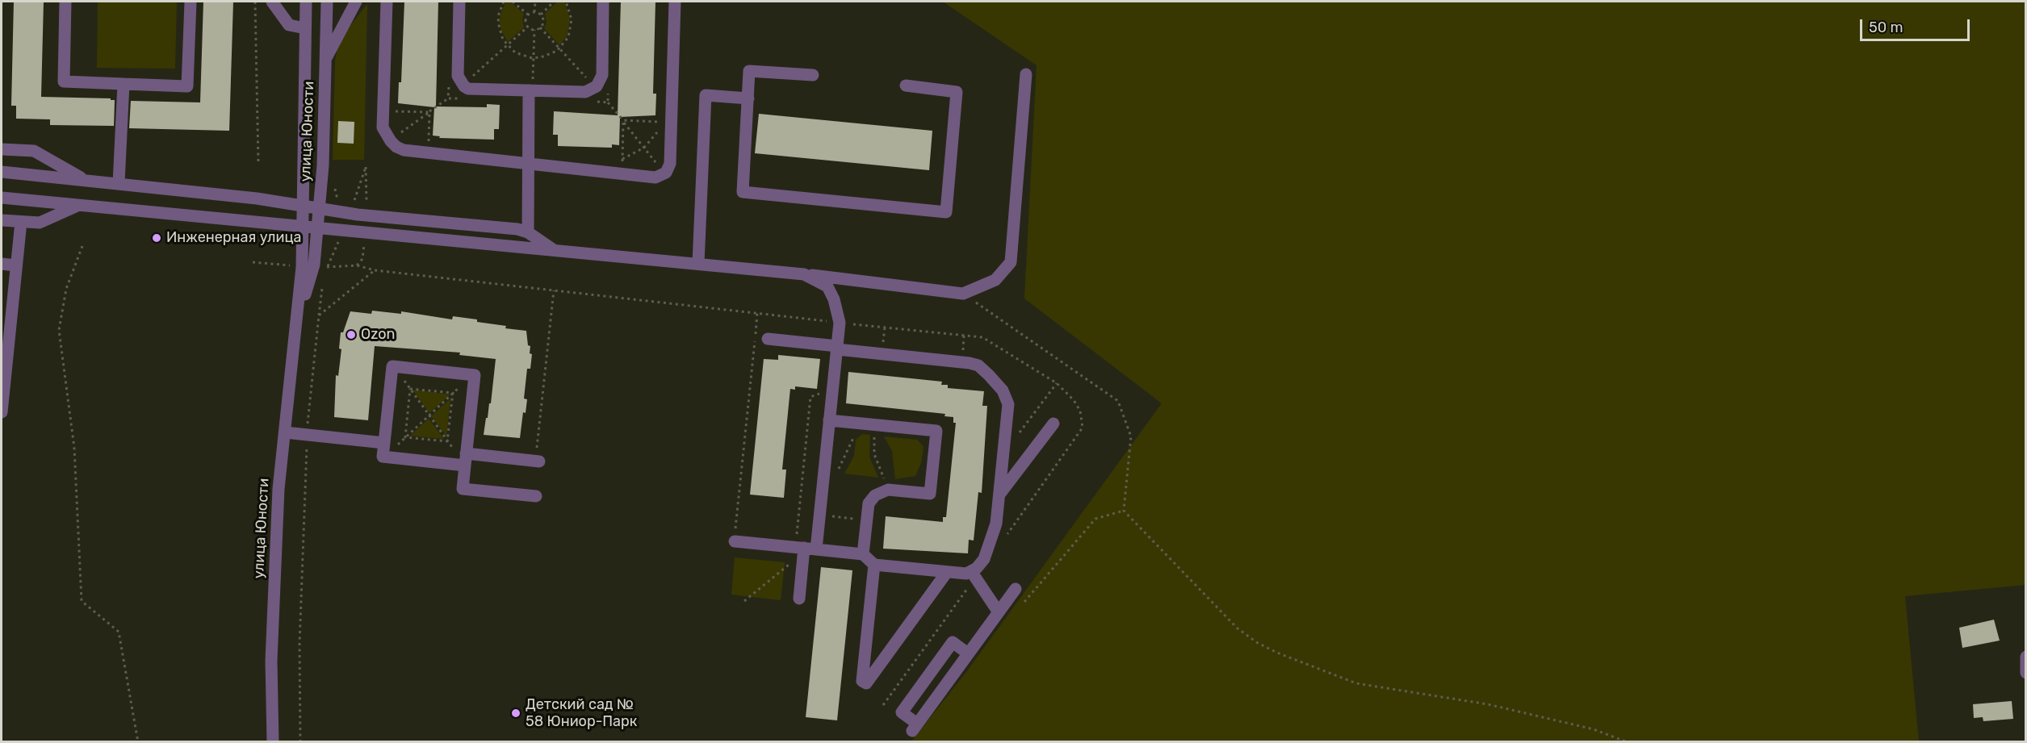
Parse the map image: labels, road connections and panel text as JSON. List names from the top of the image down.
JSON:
{
  "streets": {
    "street": ["улица Юности"]
  },
  "places": ["Инженерная улица", "Ozon", "Детский сад № 58 Юниор-Парк"],
  "scale_bar": "50 m"
}
